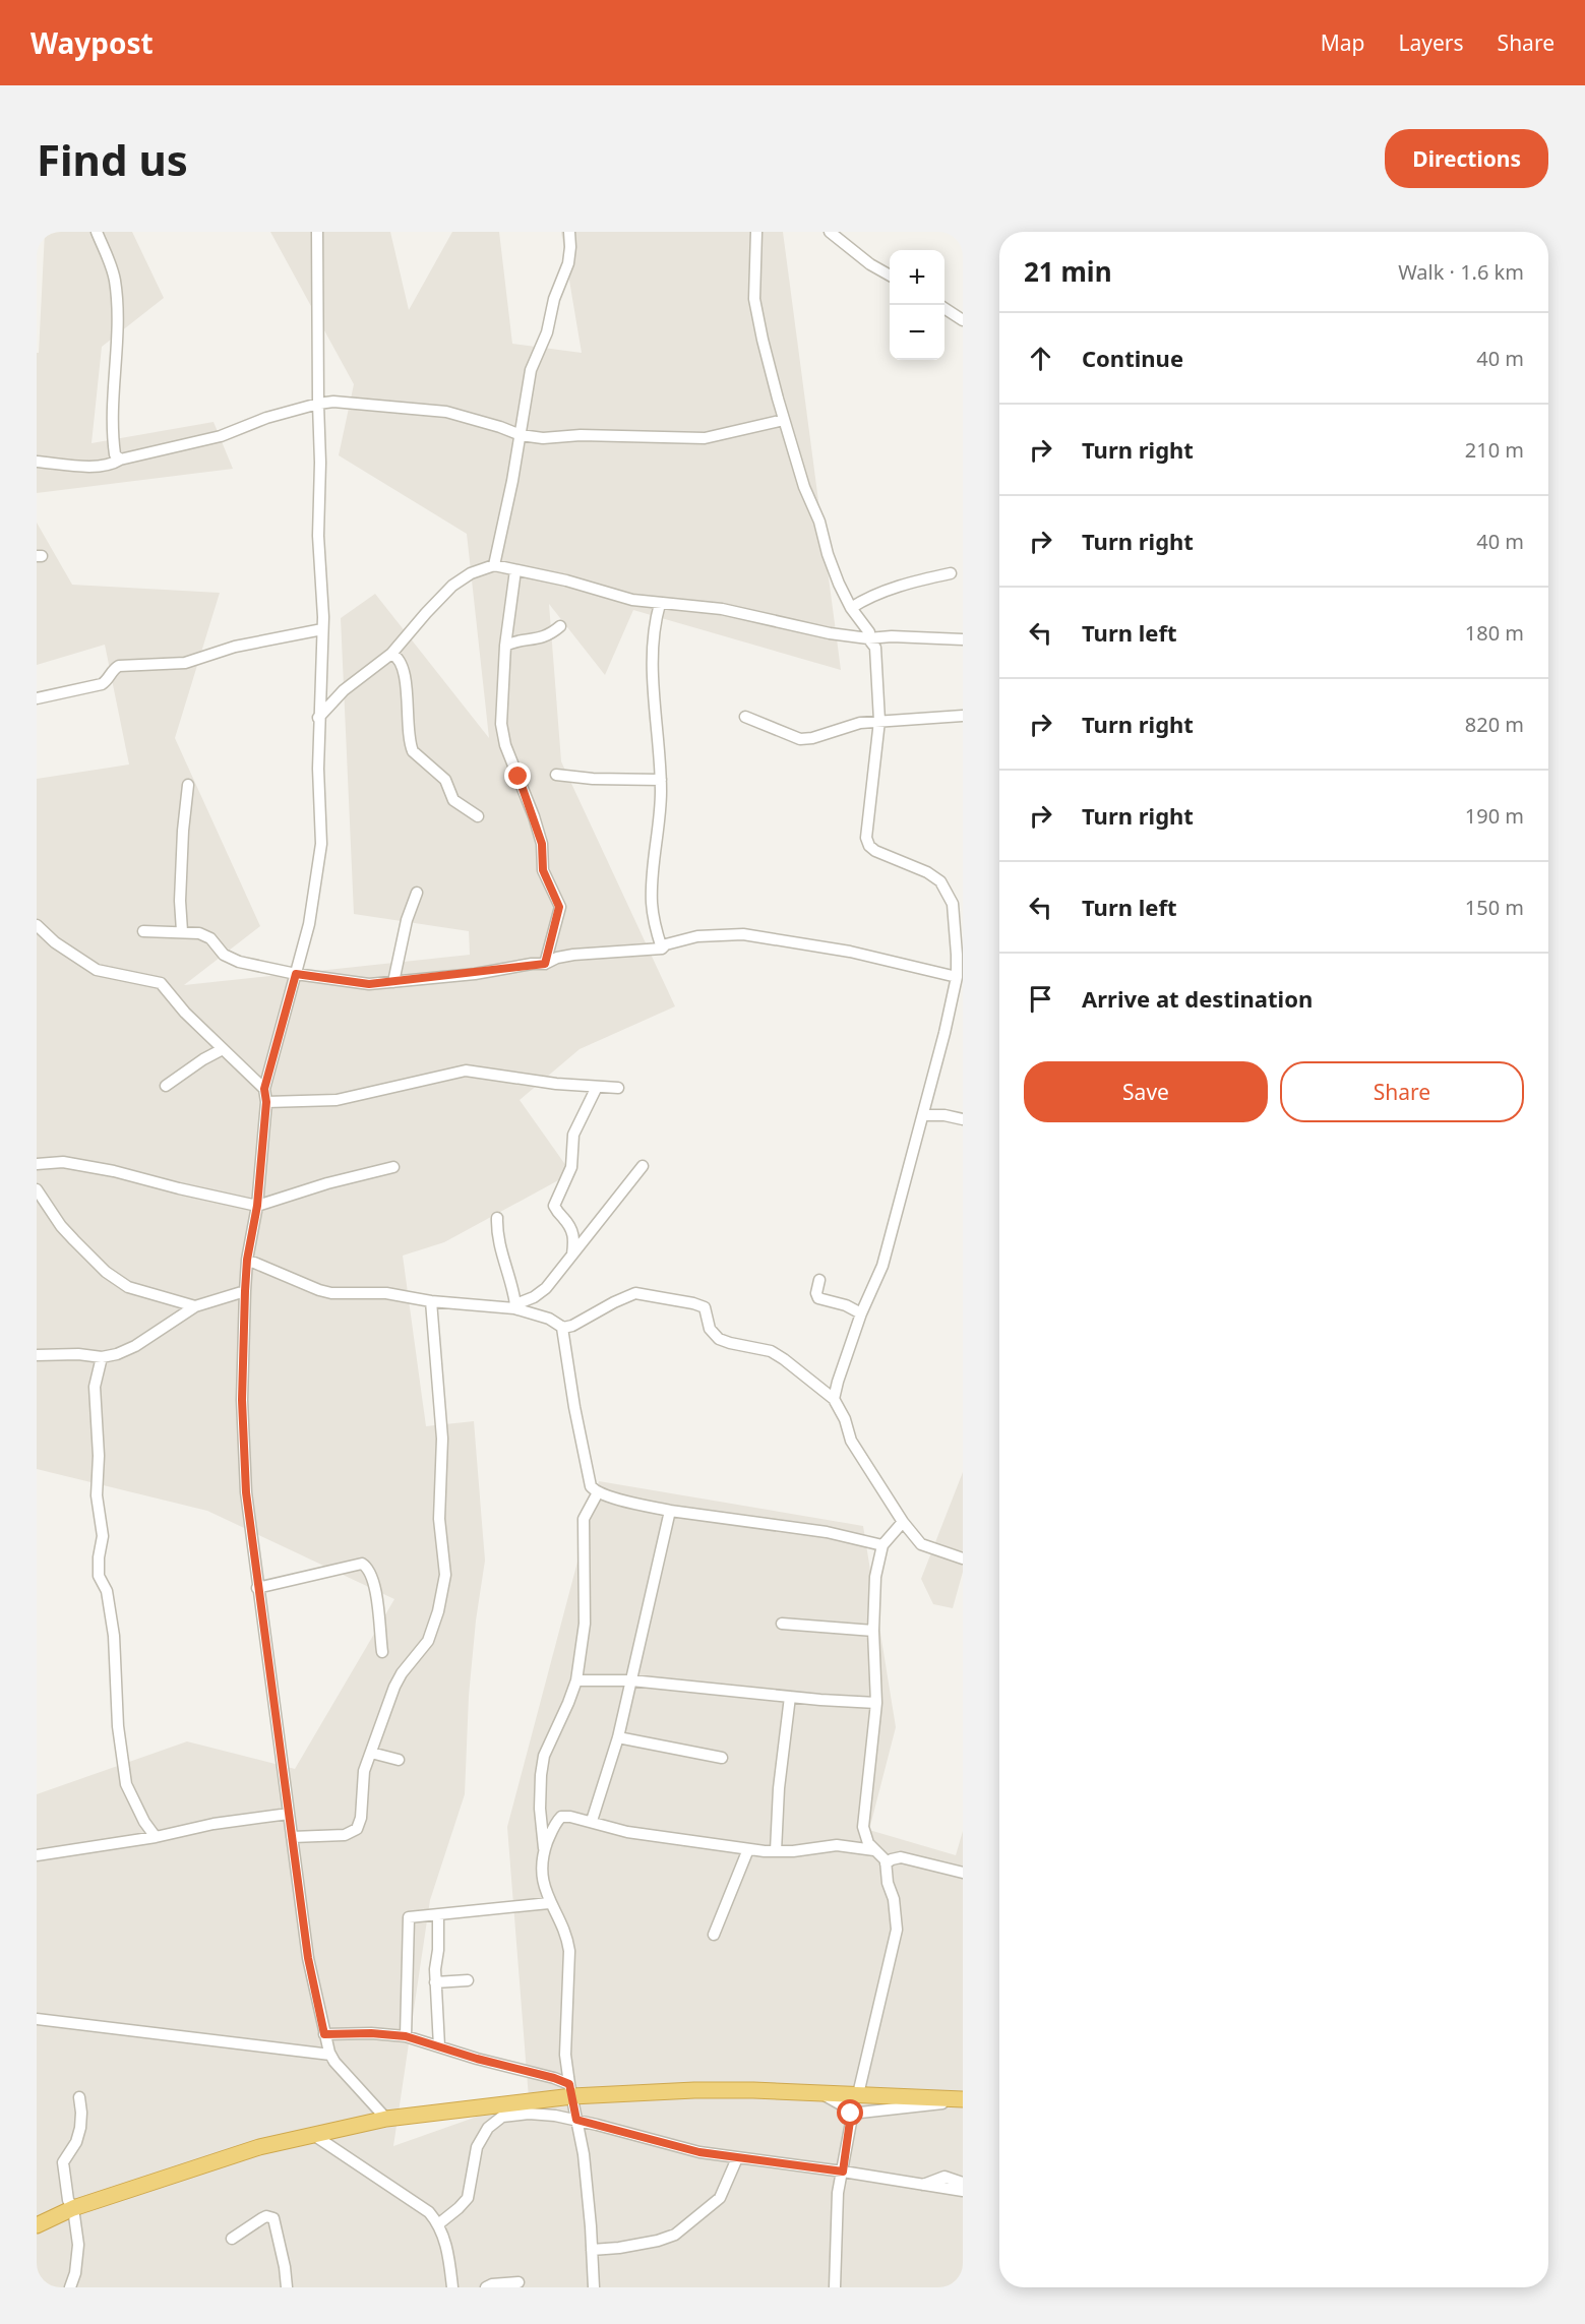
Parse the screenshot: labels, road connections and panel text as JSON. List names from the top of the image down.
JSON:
{
  "page": {
    "header": "Waypost",
    "nav": ["Map", "Layers", "Share"],
    "buttons": [
      "Directions",
      ["Save", "Share"]
    ],
    "title": "Find us",
    "heading": ["21 min", "Walk · 1.6 km"],
    "map_buttons": ["+", "−"],
    "list": [
      ["Continue", "40 m"],
      ["Turn right", "210 m"],
      ["Turn right", "40 m"],
      ["Turn left", "180 m"],
      ["Turn right", "820 m"],
      ["Turn right", "190 m"],
      ["Turn left", "150 m"],
      "Arrive at destination"
    ]
  }
}
